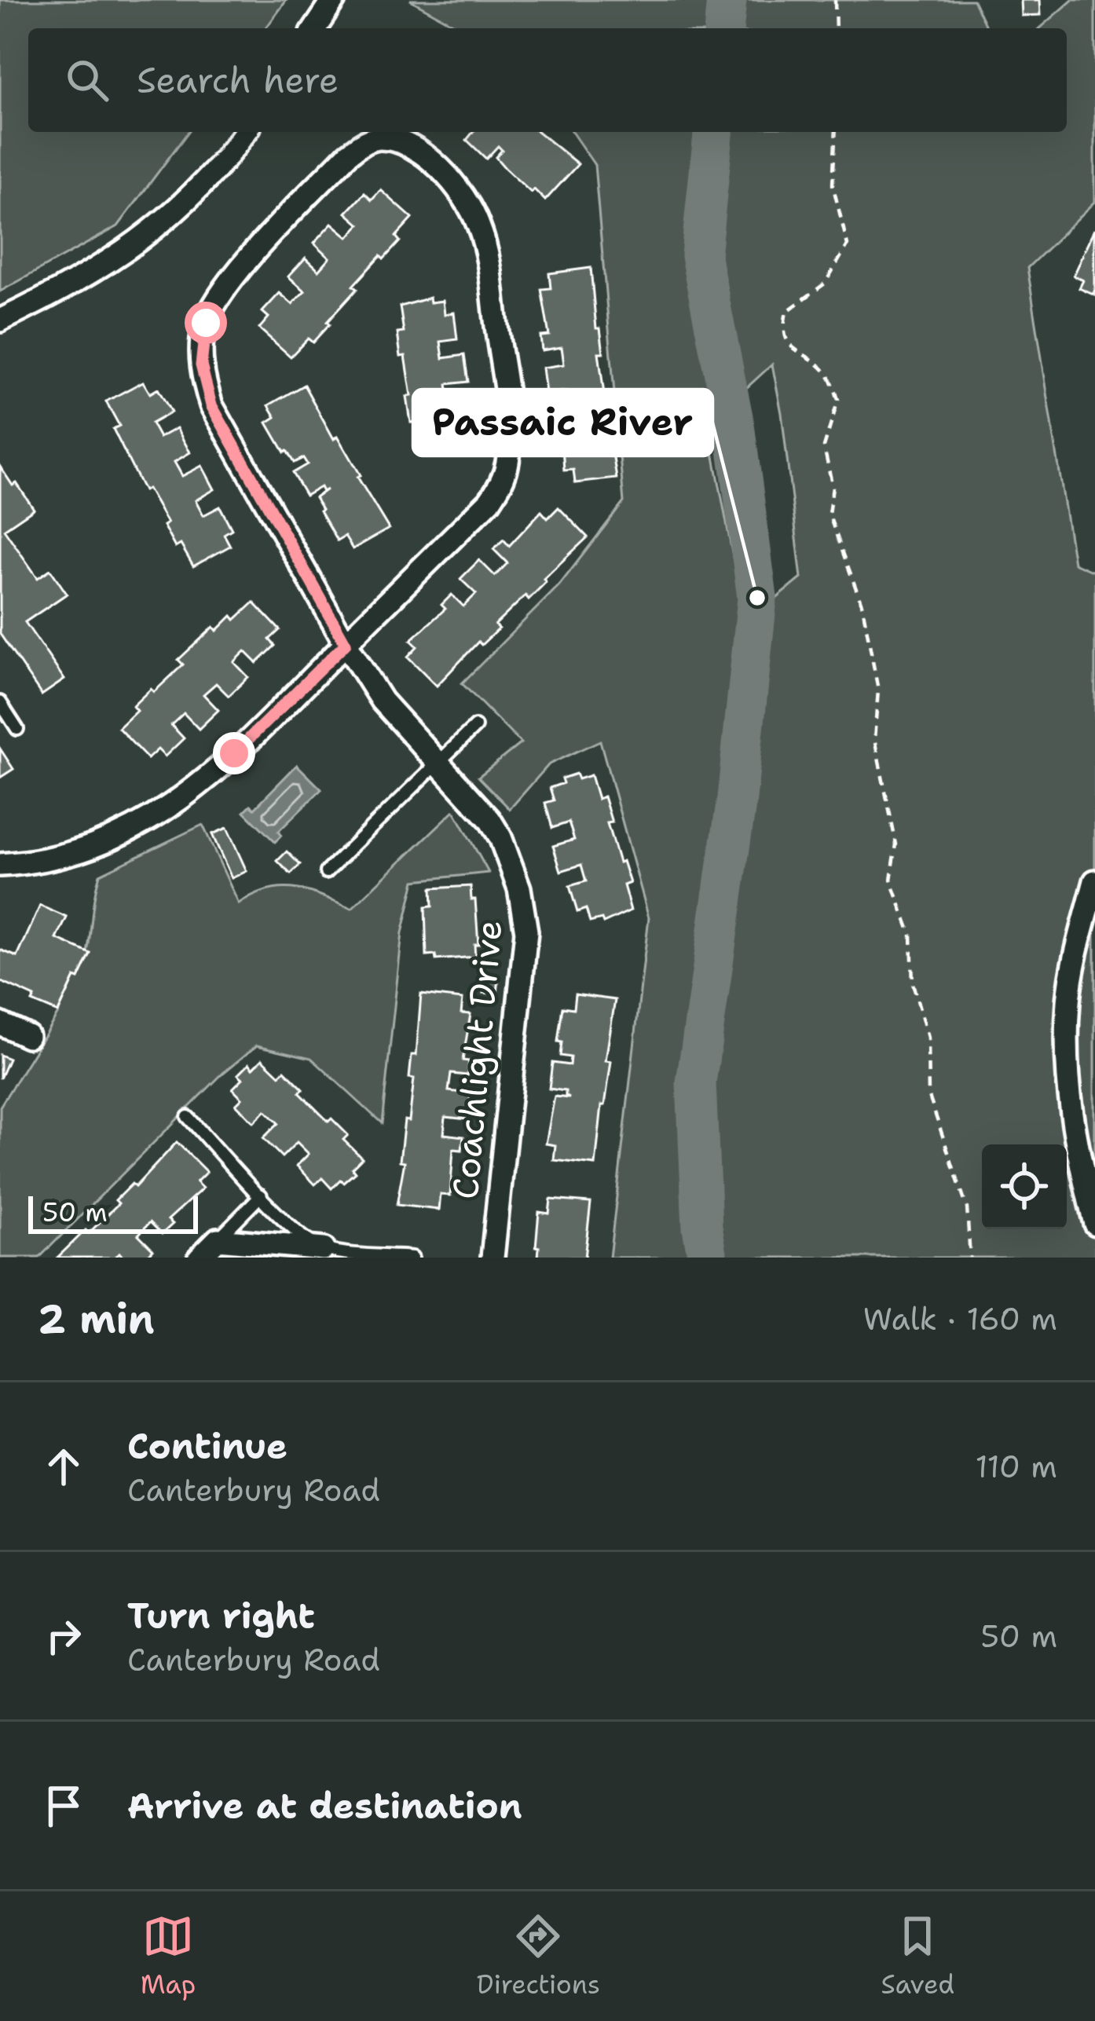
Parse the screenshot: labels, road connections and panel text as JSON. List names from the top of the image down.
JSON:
{
  "streets": {
    "street": ["Coachlight Drive"]
  },
  "places": ["Passaic River"],
  "scale_bar": "50 m",
  "page": {
    "search": "Search here",
    "scale": "50 m",
    "heading": ["2 min", "Walk · 160 m"],
    "list": [
      ["Continue", "Canterbury Road", "110 m"],
      ["Turn right", "Canterbury Road", "50 m"],
      "Arrive at destination"
    ],
    "nav": ["Map", "Directions", "Saved"]
  }
}
